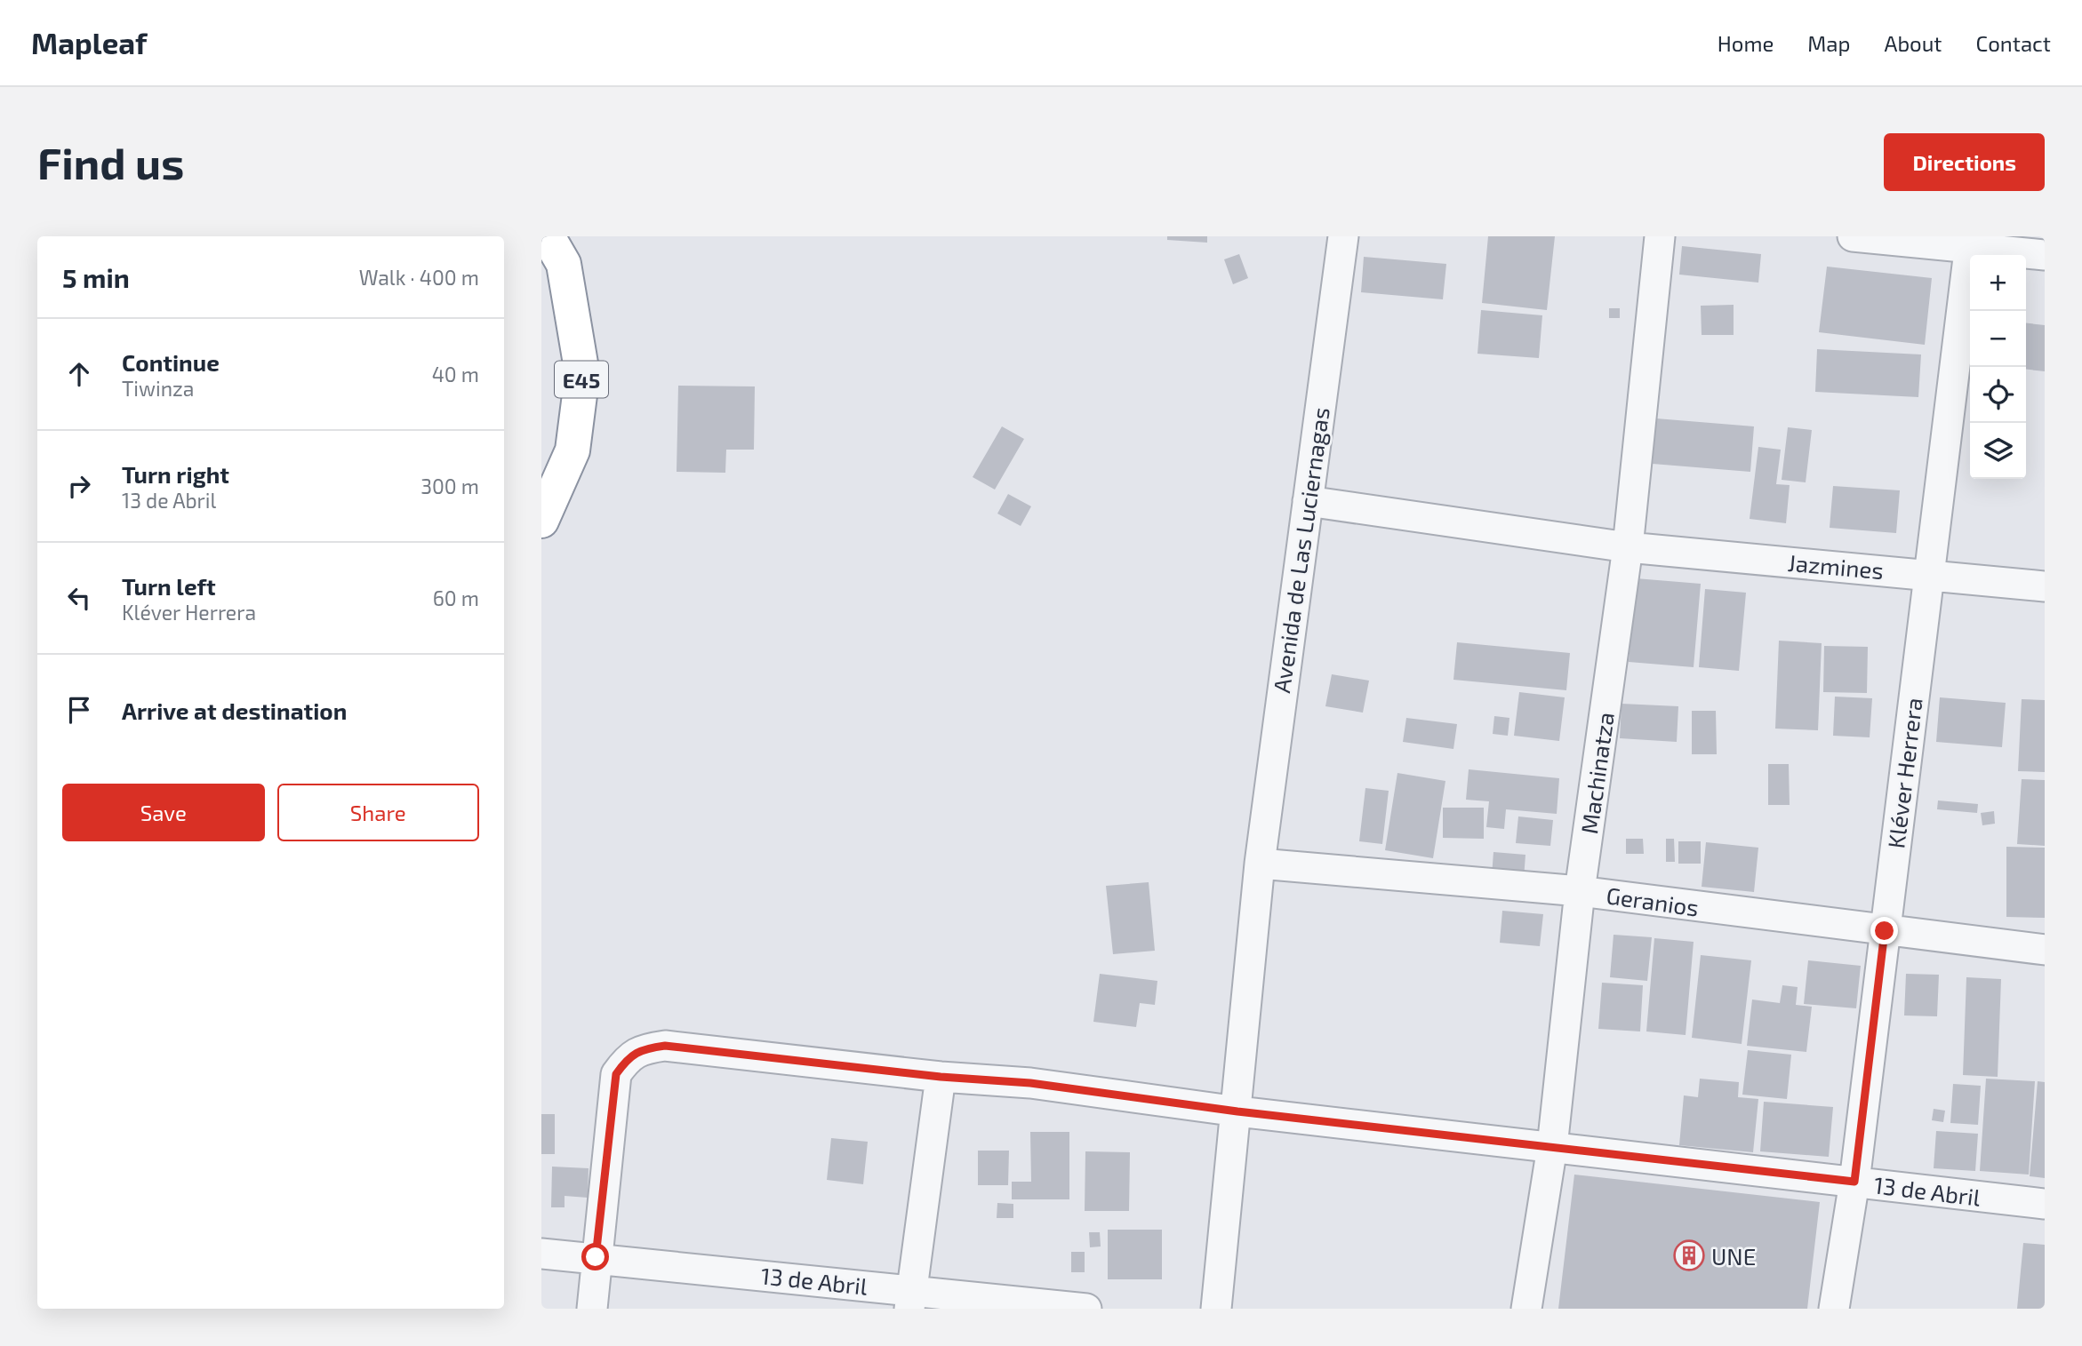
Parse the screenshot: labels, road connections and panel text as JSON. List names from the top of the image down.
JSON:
{
  "streets": {
    "highway": ["E45"],
    "street": [
      "Avenida de Las Luciernagas",
      "Jazmines",
      "Machinatza",
      "Kléver Herrera",
      "Geranios",
      "13 de Abril"
    ]
  },
  "crossings": [
    ["Avenida de Las Luciernagas", "Jazmines"],
    ["Avenida de Las Luciernagas", "Geranios"],
    ["Avenida de Las Luciernagas", "13 de Abril"],
    ["Jazmines", "Machinatza"],
    ["Jazmines", "Kléver Herrera"],
    ["Machinatza", "Geranios"],
    ["Machinatza", "13 de Abril"],
    ["Kléver Herrera", "Geranios"],
    ["Kléver Herrera", "13 de Abril"]
  ],
  "places": {
    "building": ["UNE"]
  },
  "page": {
    "header": "Mapleaf",
    "nav": [
      "Home",
      "Map",
      "About",
      "Contact"
    ],
    "buttons": [
      "Directions",
      ["Save", "Share"]
    ],
    "title": "Find us",
    "heading": ["5 min", "Walk · 400 m"],
    "map_buttons": ["+", "−"],
    "list": [
      ["Continue", "Tiwinza", "40 m"],
      ["Turn right", "13 de Abril", "300 m"],
      ["Turn left", "Kléver Herrera", "60 m"],
      "Arrive at destination"
    ]
  }
}
